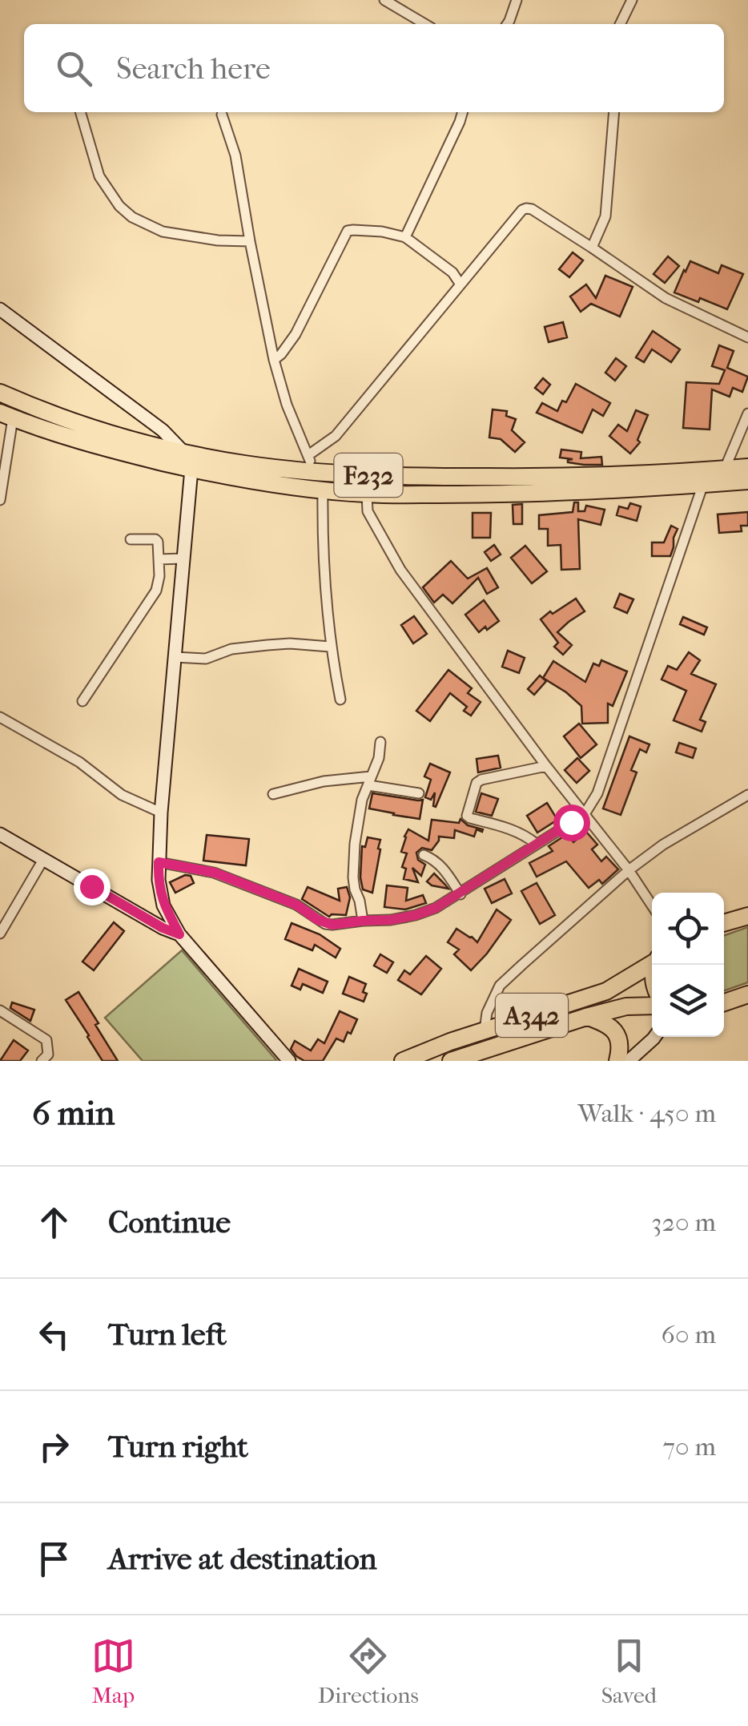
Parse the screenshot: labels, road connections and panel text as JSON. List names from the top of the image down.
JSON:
{
  "streets": {
    "highway": ["F232", "A342"]
  },
  "page": {
    "search": "Search here",
    "heading": ["6 min", "Walk · 450 m"],
    "list": [
      ["Continue", "320 m"],
      ["Turn left", "60 m"],
      ["Turn right", "70 m"],
      "Arrive at destination"
    ],
    "nav": ["Map", "Directions", "Saved"]
  }
}
